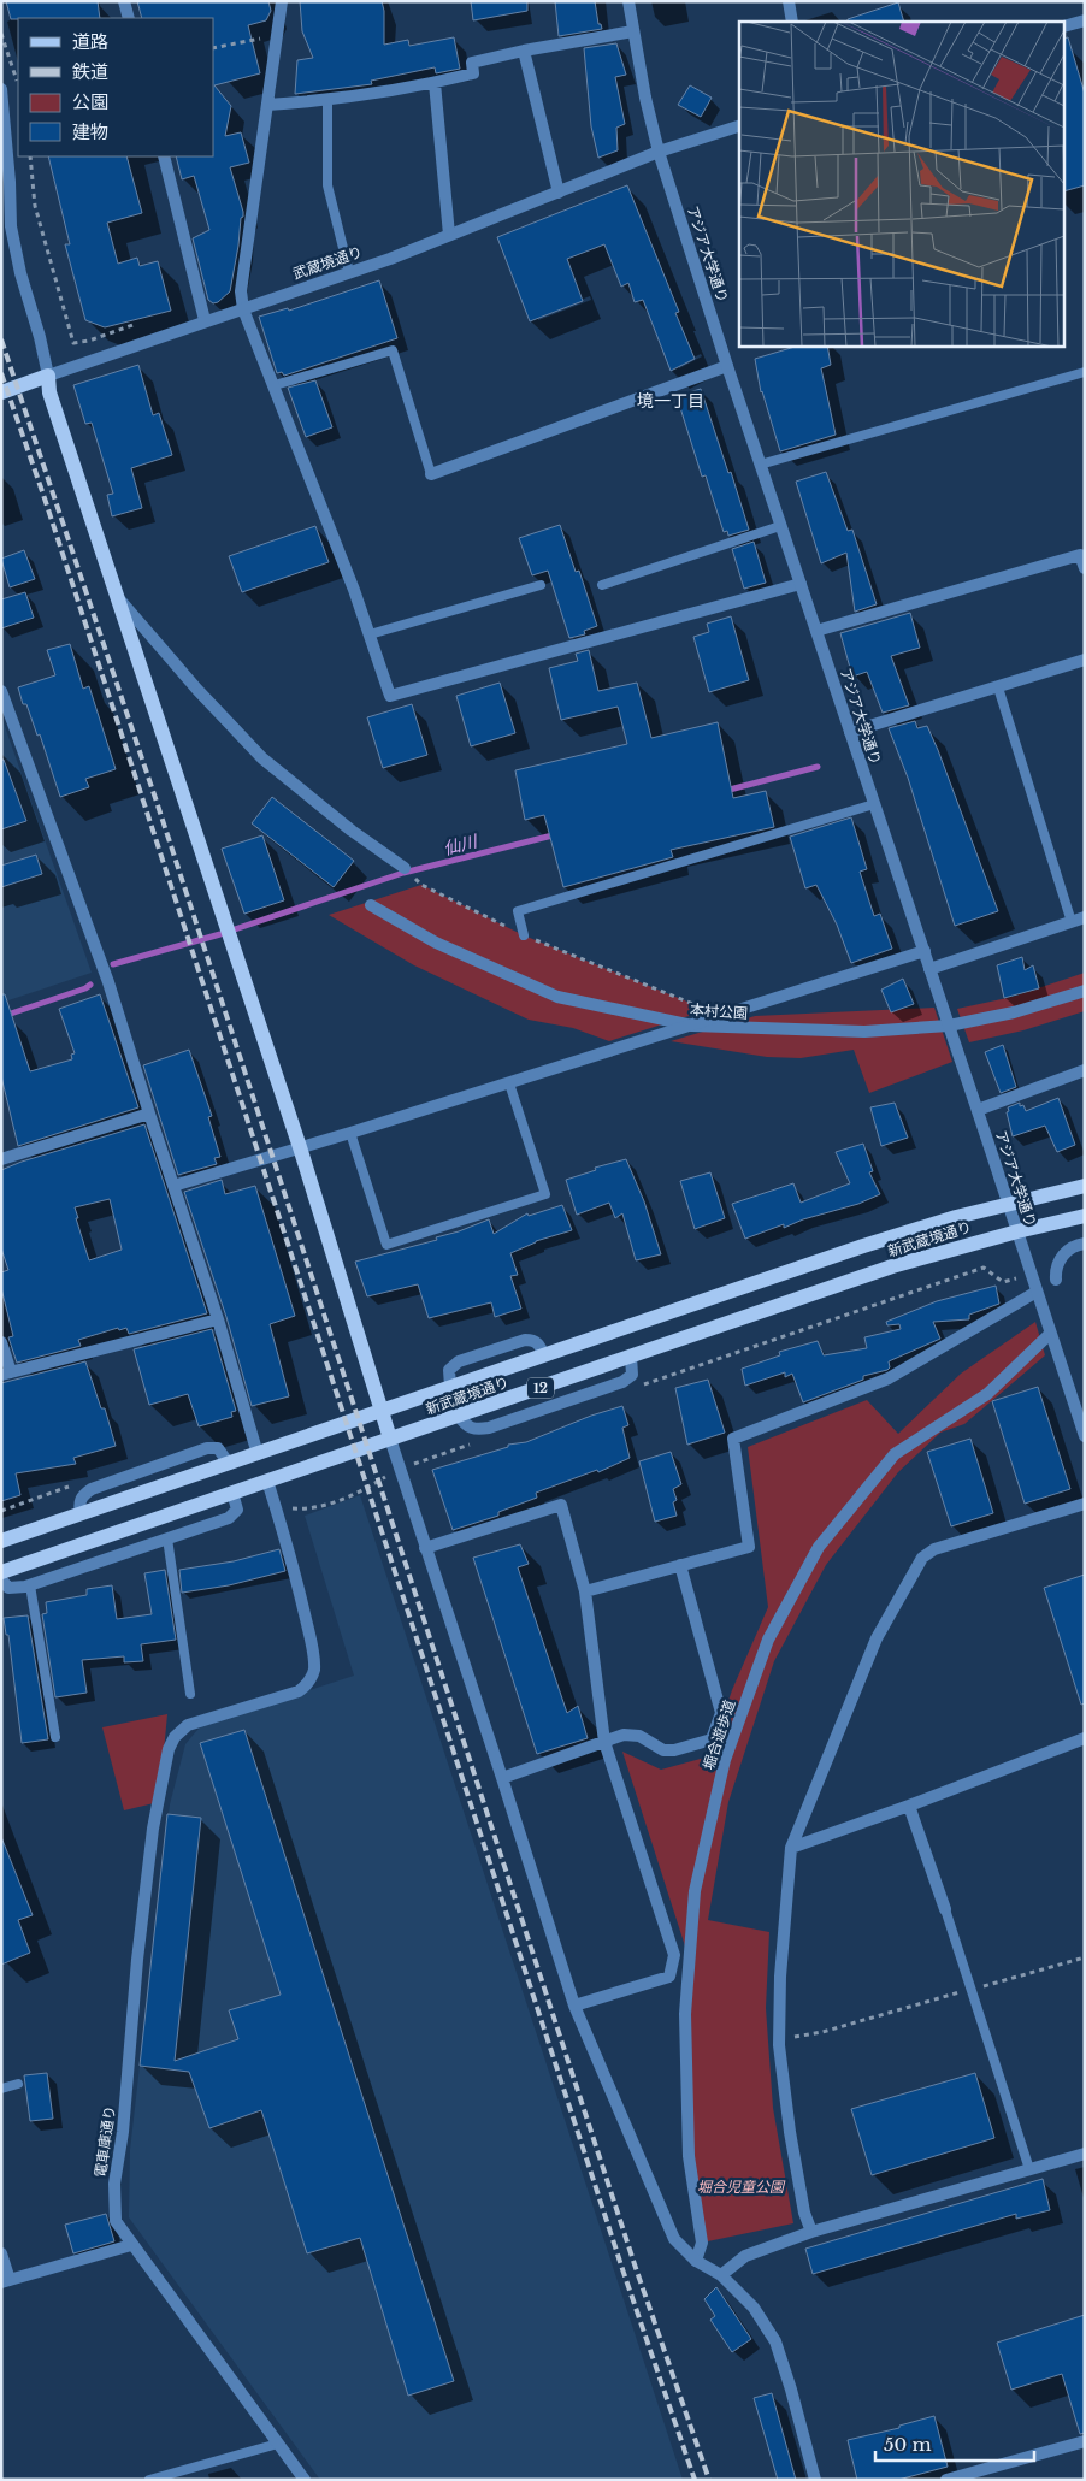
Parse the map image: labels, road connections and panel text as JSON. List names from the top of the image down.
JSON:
{
  "streets": {
    "main road": ["武蔵境通り", "新武蔵境通り", "12"],
    "street": [
      "アジア大学通り",
      "本村公園",
      "堀合遊歩道",
      "電車庫通り"
    ]
  },
  "crossings": [
    ["アジア大学通り", "武蔵境通り"],
    ["アジア大学通り", "本村公園"],
    ["アジア大学通り", "新武蔵境通り"],
    ["アジア大学通り", "堀合遊歩道"],
    ["新武蔵境通り", "電車庫通り"]
  ],
  "districts": ["境一丁目"],
  "water": ["仙川"],
  "parks": ["堀合児童公園"],
  "legend": [
    "道路",
    "鉄道",
    "公園",
    "建物"
  ],
  "scale_bar": "50 m"
}
